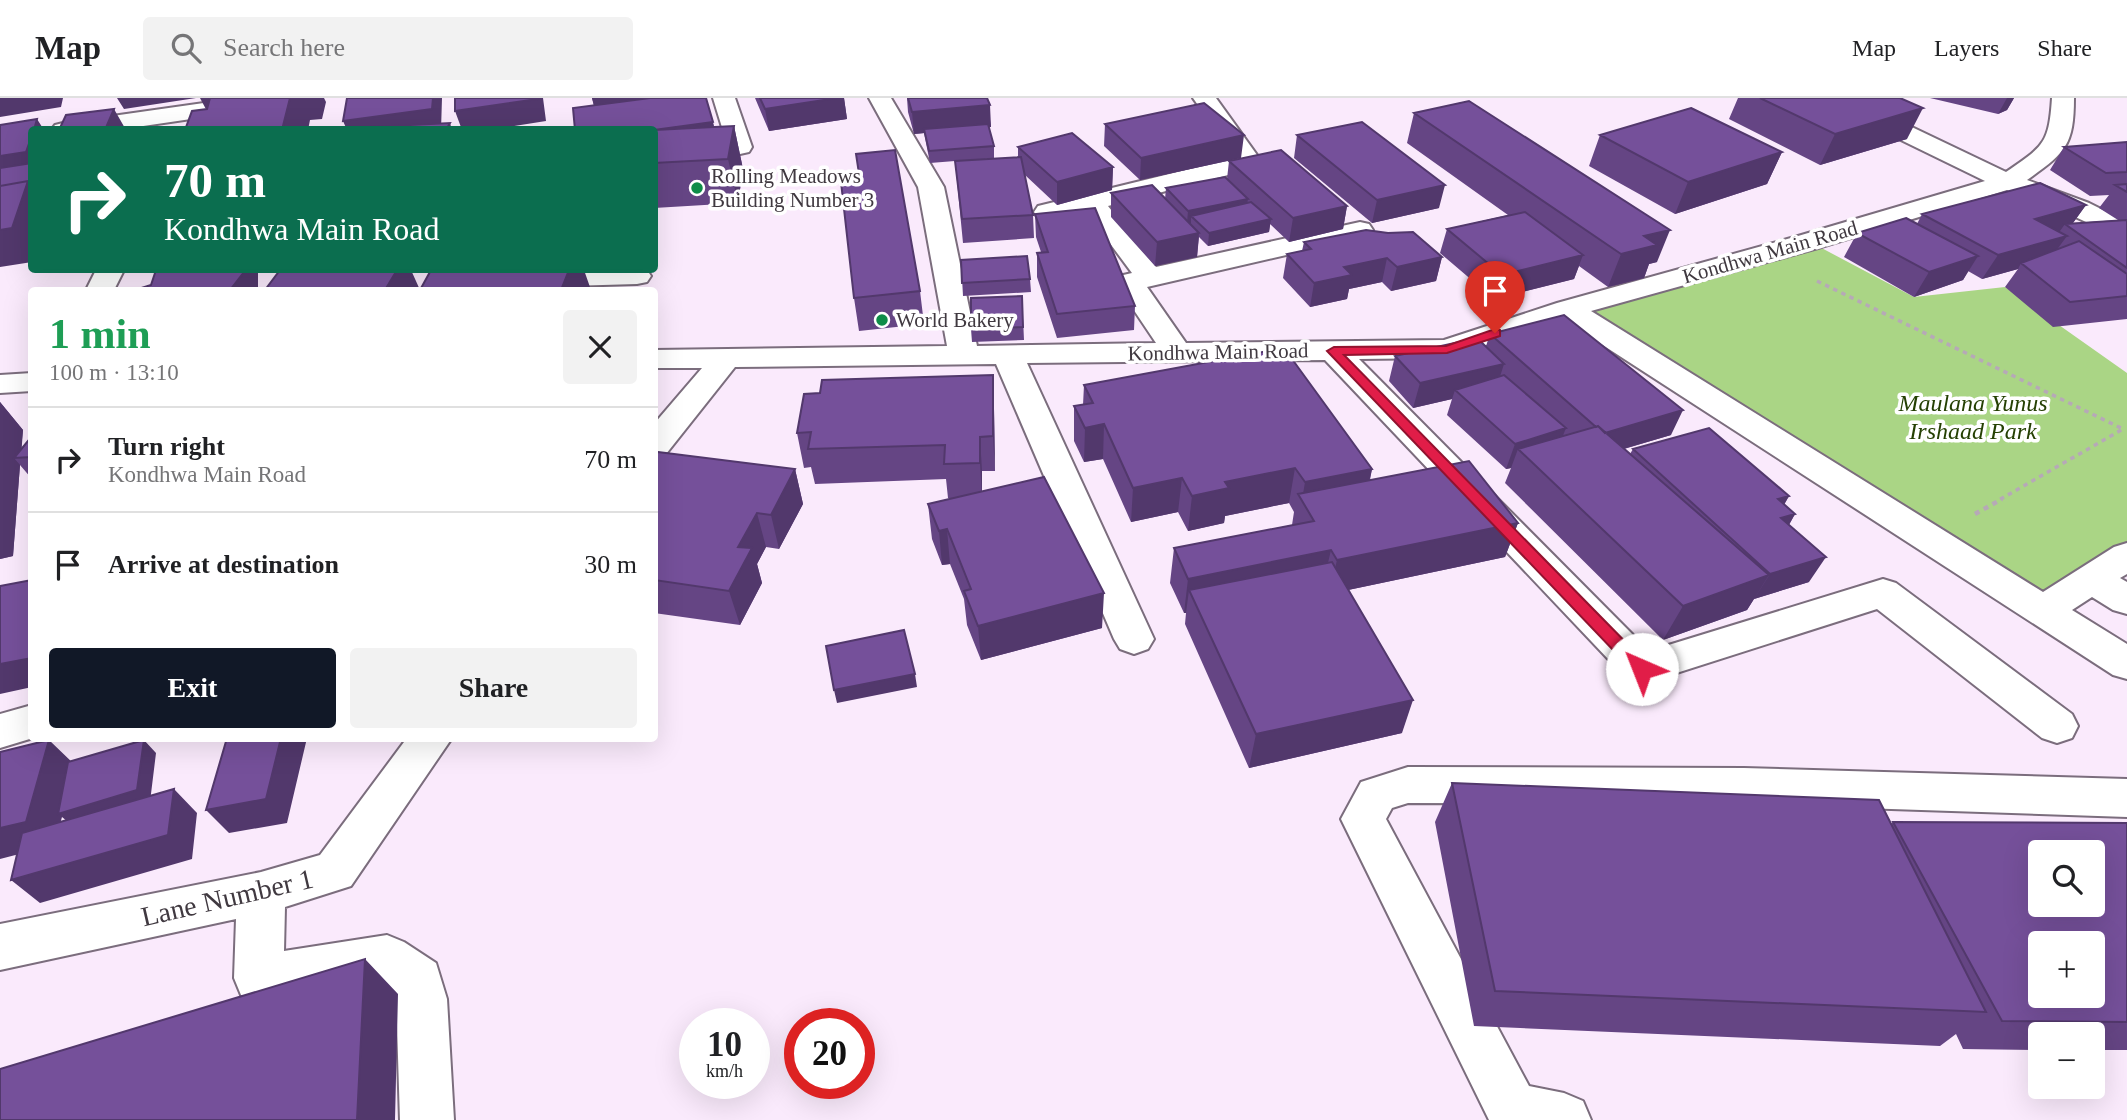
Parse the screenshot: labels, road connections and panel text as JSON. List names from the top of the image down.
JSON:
{
  "streets": {
    "street": ["Kondhwa Main Road", "Lane Number 1"]
  },
  "parks": ["Maulana Yunus Irshaad Park"],
  "places": ["Rolling Meadows Building Number 3", "World Bakery"],
  "page": {
    "header": "Map",
    "search": "Search here",
    "nav": ["Map", "Layers", "Share"],
    "turn": ["70 m", "Kondhwa Main Road"],
    "heading": ["1 min", "100 m · 13:10"],
    "list": [
      {
        "name": "Turn right",
        "note": "Kondhwa Main Road",
        "value": "70 m"
      },
      {
        "name": "Arrive at destination",
        "value": "30 m"
      }
    ],
    "buttons": ["Exit", "Share"],
    "map_buttons": ["+", "−"],
    "speed": "10 km/h",
    "limit": "20"
  }
}
